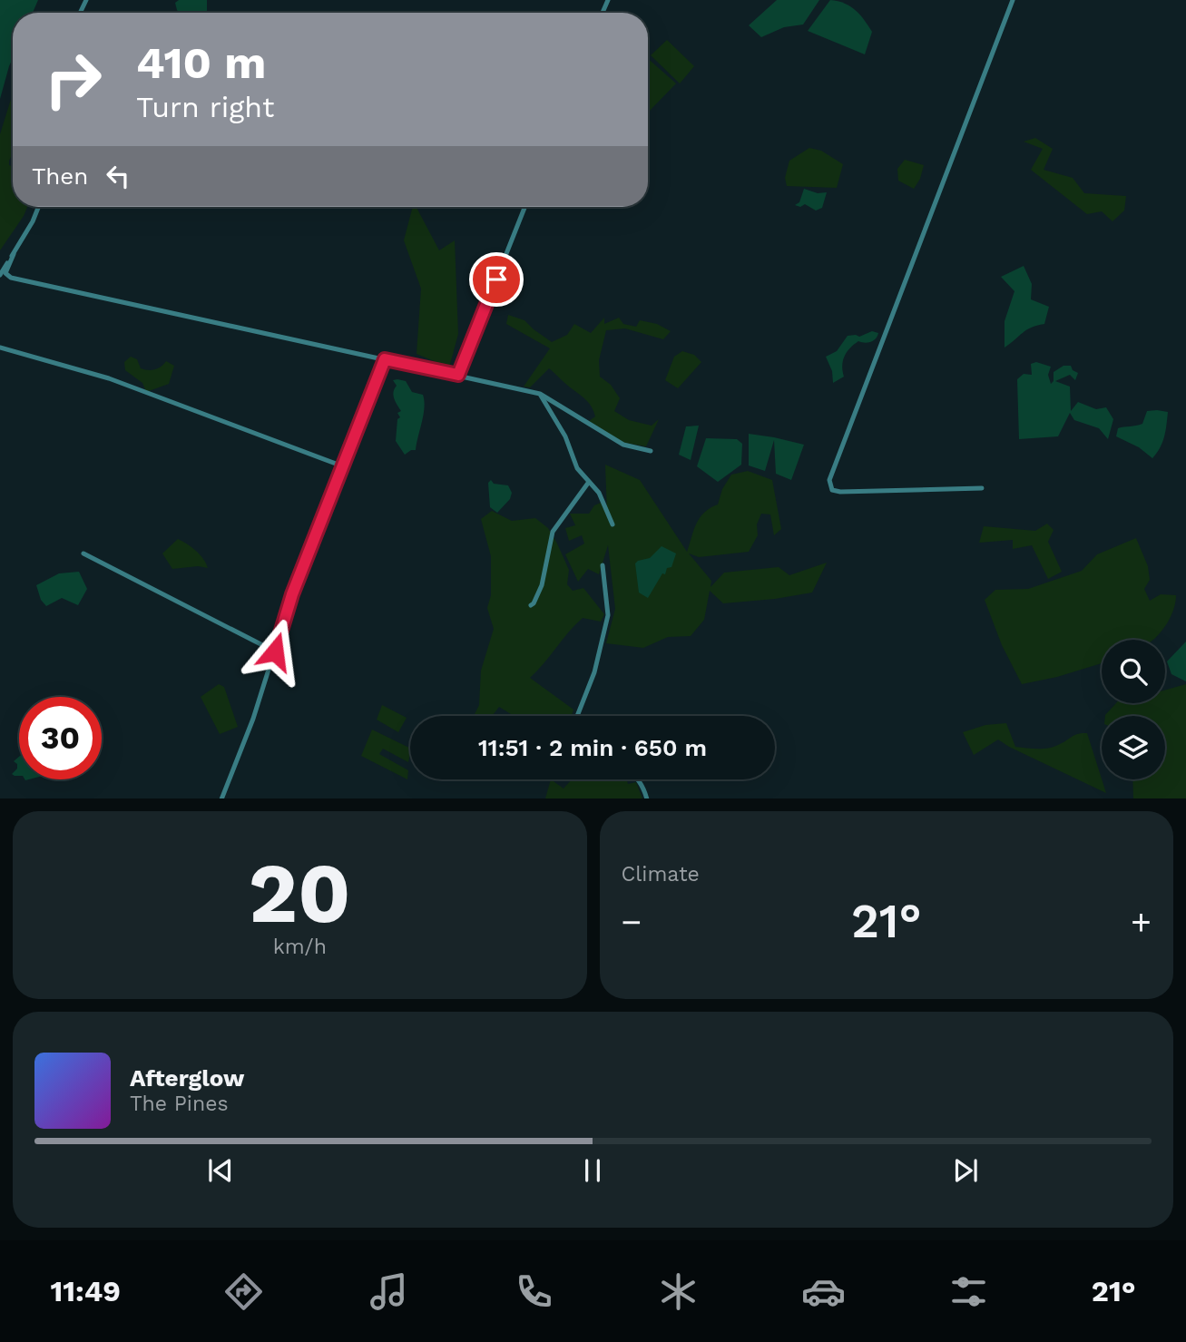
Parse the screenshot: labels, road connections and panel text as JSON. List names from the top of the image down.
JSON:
{
  "page": {
    "turn": ["410 m", "Turn right"],
    "then": "Then",
    "limit": "30",
    "trip": "11:51 · 2 min · 650 m",
    "tile": [
      ["20", "km/h"],
      "Climate"
    ],
    "heat": ["−", "21°", "+"],
    "song": ["Afterglow", "The Pines"],
    "tabs": ["11:49", "21°"]
  }
}
